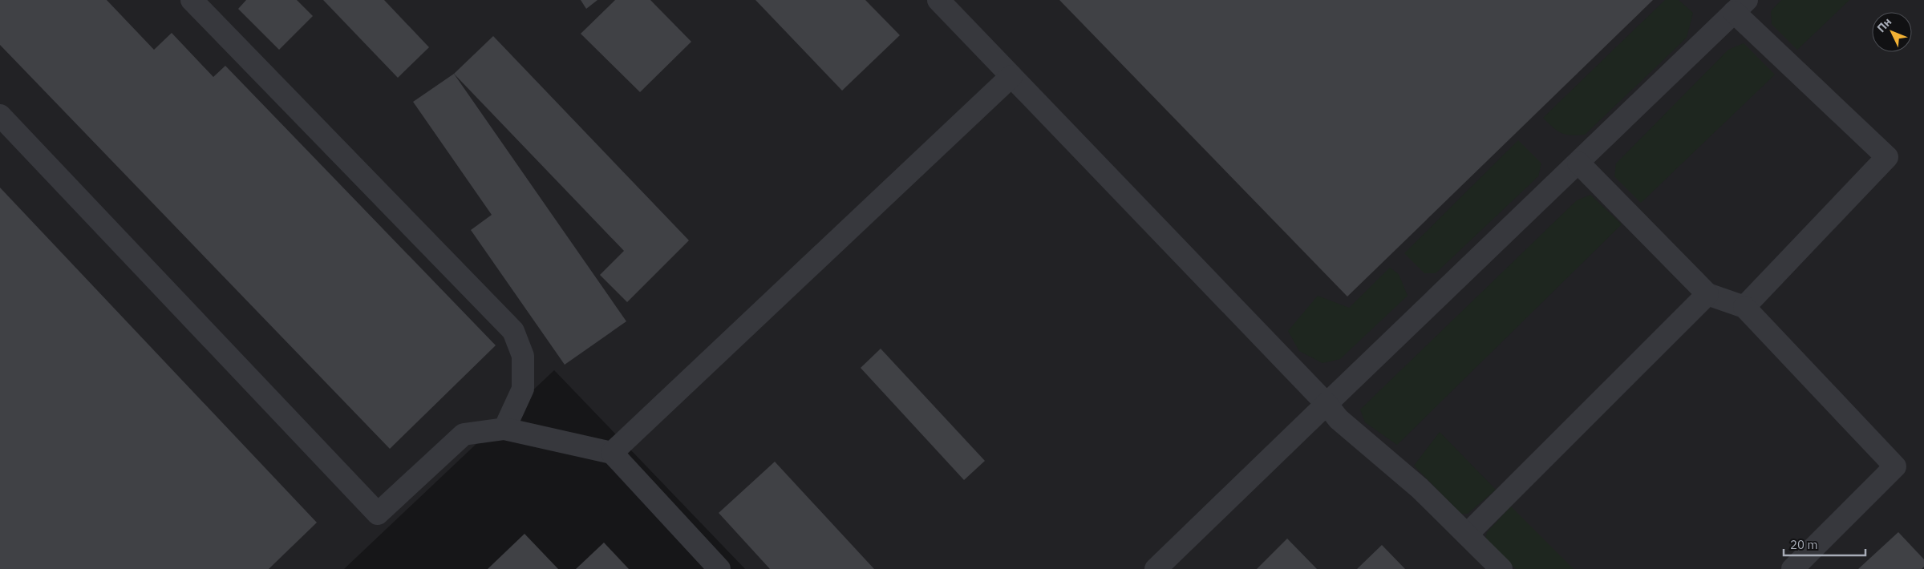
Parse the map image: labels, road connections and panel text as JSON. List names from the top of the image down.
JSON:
{
  "scale_bar": "20 m",
  "north": "top left"
}
